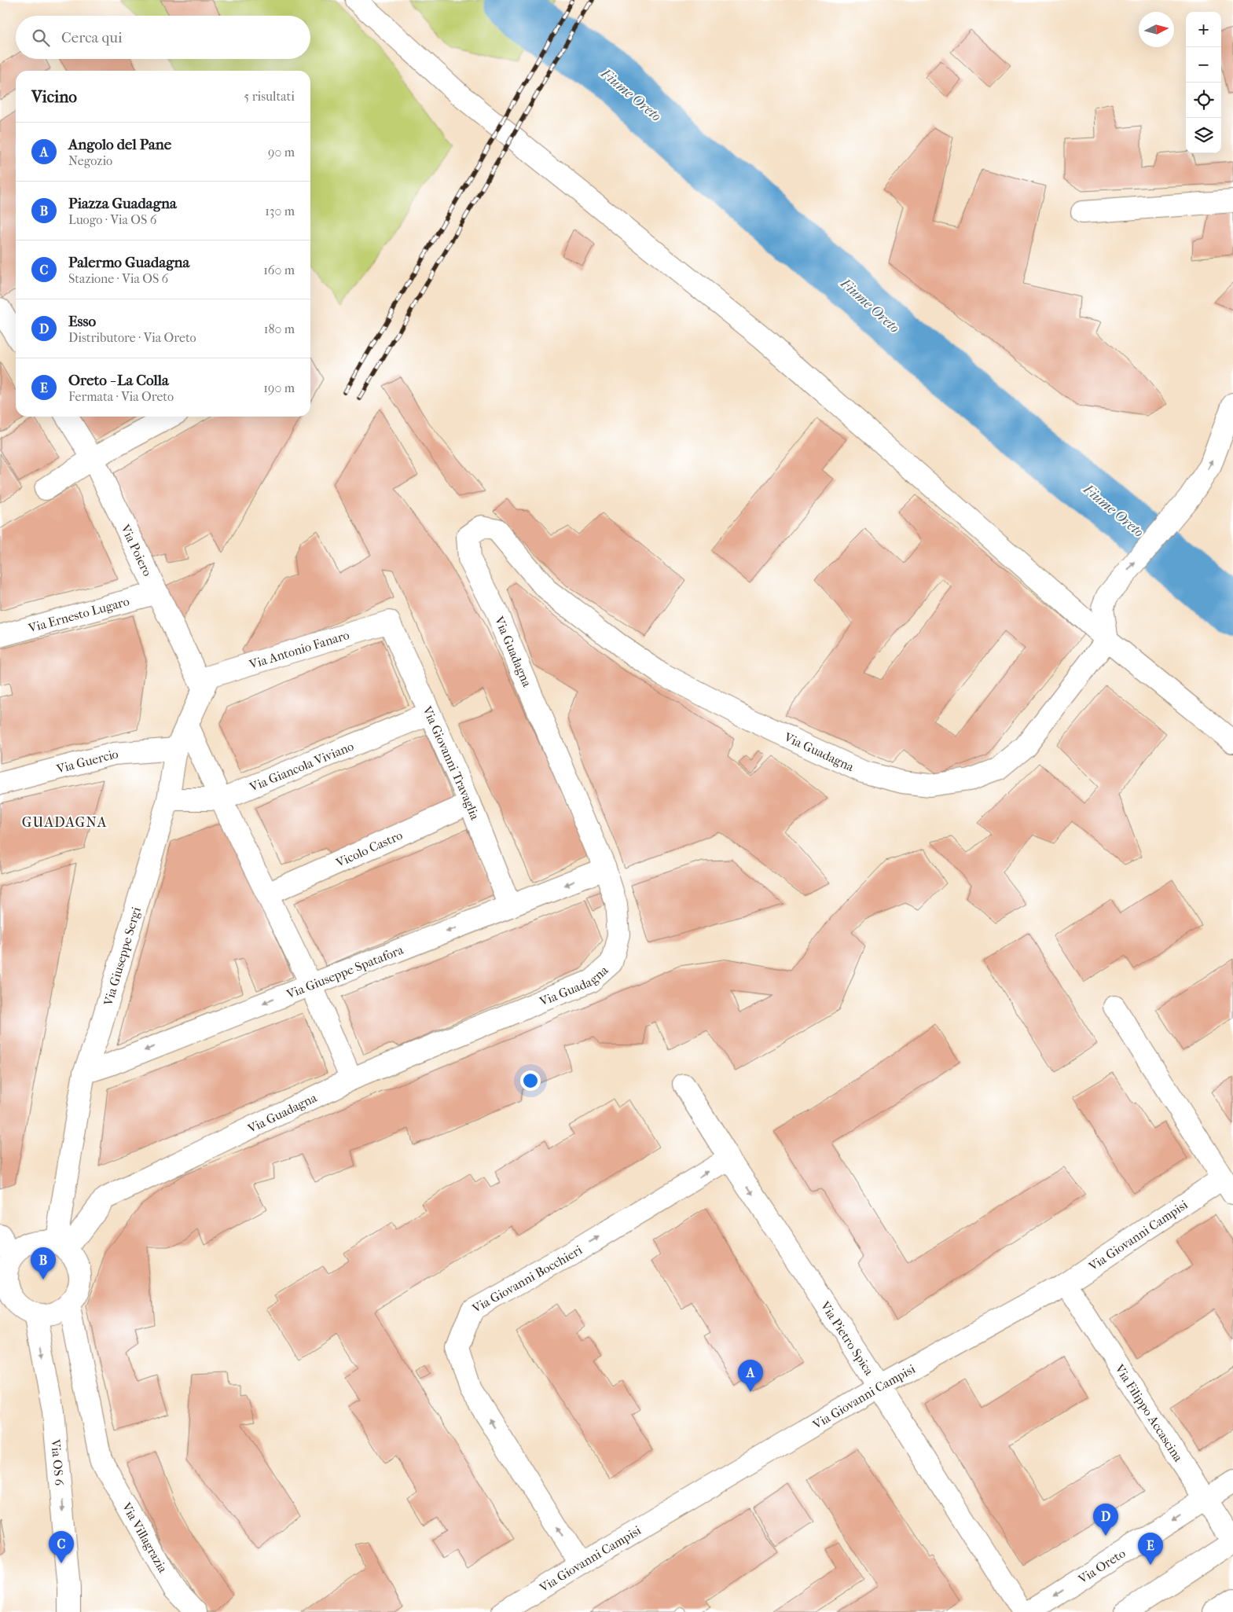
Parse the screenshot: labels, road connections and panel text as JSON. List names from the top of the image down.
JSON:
{
  "streets": {
    "street": [
      "Via Poiero",
      "Via Ernesto Lugaro",
      "Via Antonio Fanaro",
      "Via Guadagna",
      "Via Guercio",
      "Via Giovanni Travaglia",
      "Via Giancola Viviano",
      "Vicolo Castro",
      "Via Giuseppe Sergi",
      "Via Giuseppe Spatafora",
      "Via Giovanni Campisi",
      "Via Giovanni Bocchieri",
      "Via Pietro Spica",
      "Via Filippo Accascina",
      "Via OS 6",
      "Via Villagrazia",
      "Via Oreto"
    ]
  },
  "crossings": [
    ["Via Poiero", "Via Ernesto Lugaro"],
    ["Via Poiero", "Via Antonio Fanaro"],
    ["Via Poiero", "Via Giuseppe Sergi"],
    ["Via Antonio Fanaro", "Via Giovanni Travaglia"],
    ["Via Antonio Fanaro", "Via Giuseppe Sergi"],
    ["Via Guadagna", "Via Giuseppe Sergi"],
    ["Via Guadagna", "Via Giuseppe Spatafora"],
    ["Via Guadagna", "Via OS 6"],
    ["Via Guadagna", "Via Villagrazia"],
    ["Via Guercio", "Via Giuseppe Sergi"],
    ["Via Giovanni Travaglia", "Via Giancola Viviano"],
    ["Via Giovanni Travaglia", "Vicolo Castro"],
    ["Via Giovanni Travaglia", "Via Giuseppe Spatafora"],
    ["Via Giancola Viviano", "Via Giuseppe Sergi"],
    ["Via Giuseppe Sergi", "Via Giuseppe Spatafora"],
    ["Via Giuseppe Sergi", "Via OS 6"],
    ["Via Giuseppe Sergi", "Via Villagrazia"],
    ["Via Giovanni Campisi", "Via Giovanni Bocchieri"],
    ["Via Giovanni Campisi", "Via Pietro Spica"],
    ["Via Giovanni Campisi", "Via Filippo Accascina"],
    ["Via Giovanni Bocchieri", "Via Pietro Spica"],
    ["Via Filippo Accascina", "Via Oreto"],
    ["Via OS 6", "Via Villagrazia"]
  ],
  "one_way": ["Via Giuseppe Spatafora", "Via Pietro Spica", "Via OS 6"],
  "districts": ["GUADAGNA"],
  "water": ["Fiume Oreto"],
  "north": "right",
  "page": {
    "map_buttons": ["+", "−"],
    "search": "Cerca qui",
    "heading": ["Vicino", "5 risultati"],
    "list": [
      {
        "mark": "A",
        "name": "Angolo del Pane",
        "note": "Negozio",
        "value": "90 m"
      },
      {
        "mark": "B",
        "name": "Piazza Guadagna",
        "note": "Luogo · Via OS 6",
        "value": "130 m"
      },
      {
        "mark": "C",
        "name": "Palermo Guadagna",
        "note": "Stazione · Via OS 6",
        "value": "160 m"
      },
      {
        "mark": "D",
        "name": "Esso",
        "note": "Distributore · Via Oreto",
        "value": "180 m"
      },
      {
        "mark": "E",
        "name": "Oreto - La Colla",
        "note": "Fermata · Via Oreto",
        "value": "190 m"
      }
    ],
    "pins": [
      "B",
      "A",
      "D",
      "C",
      "E"
    ]
  }
}
